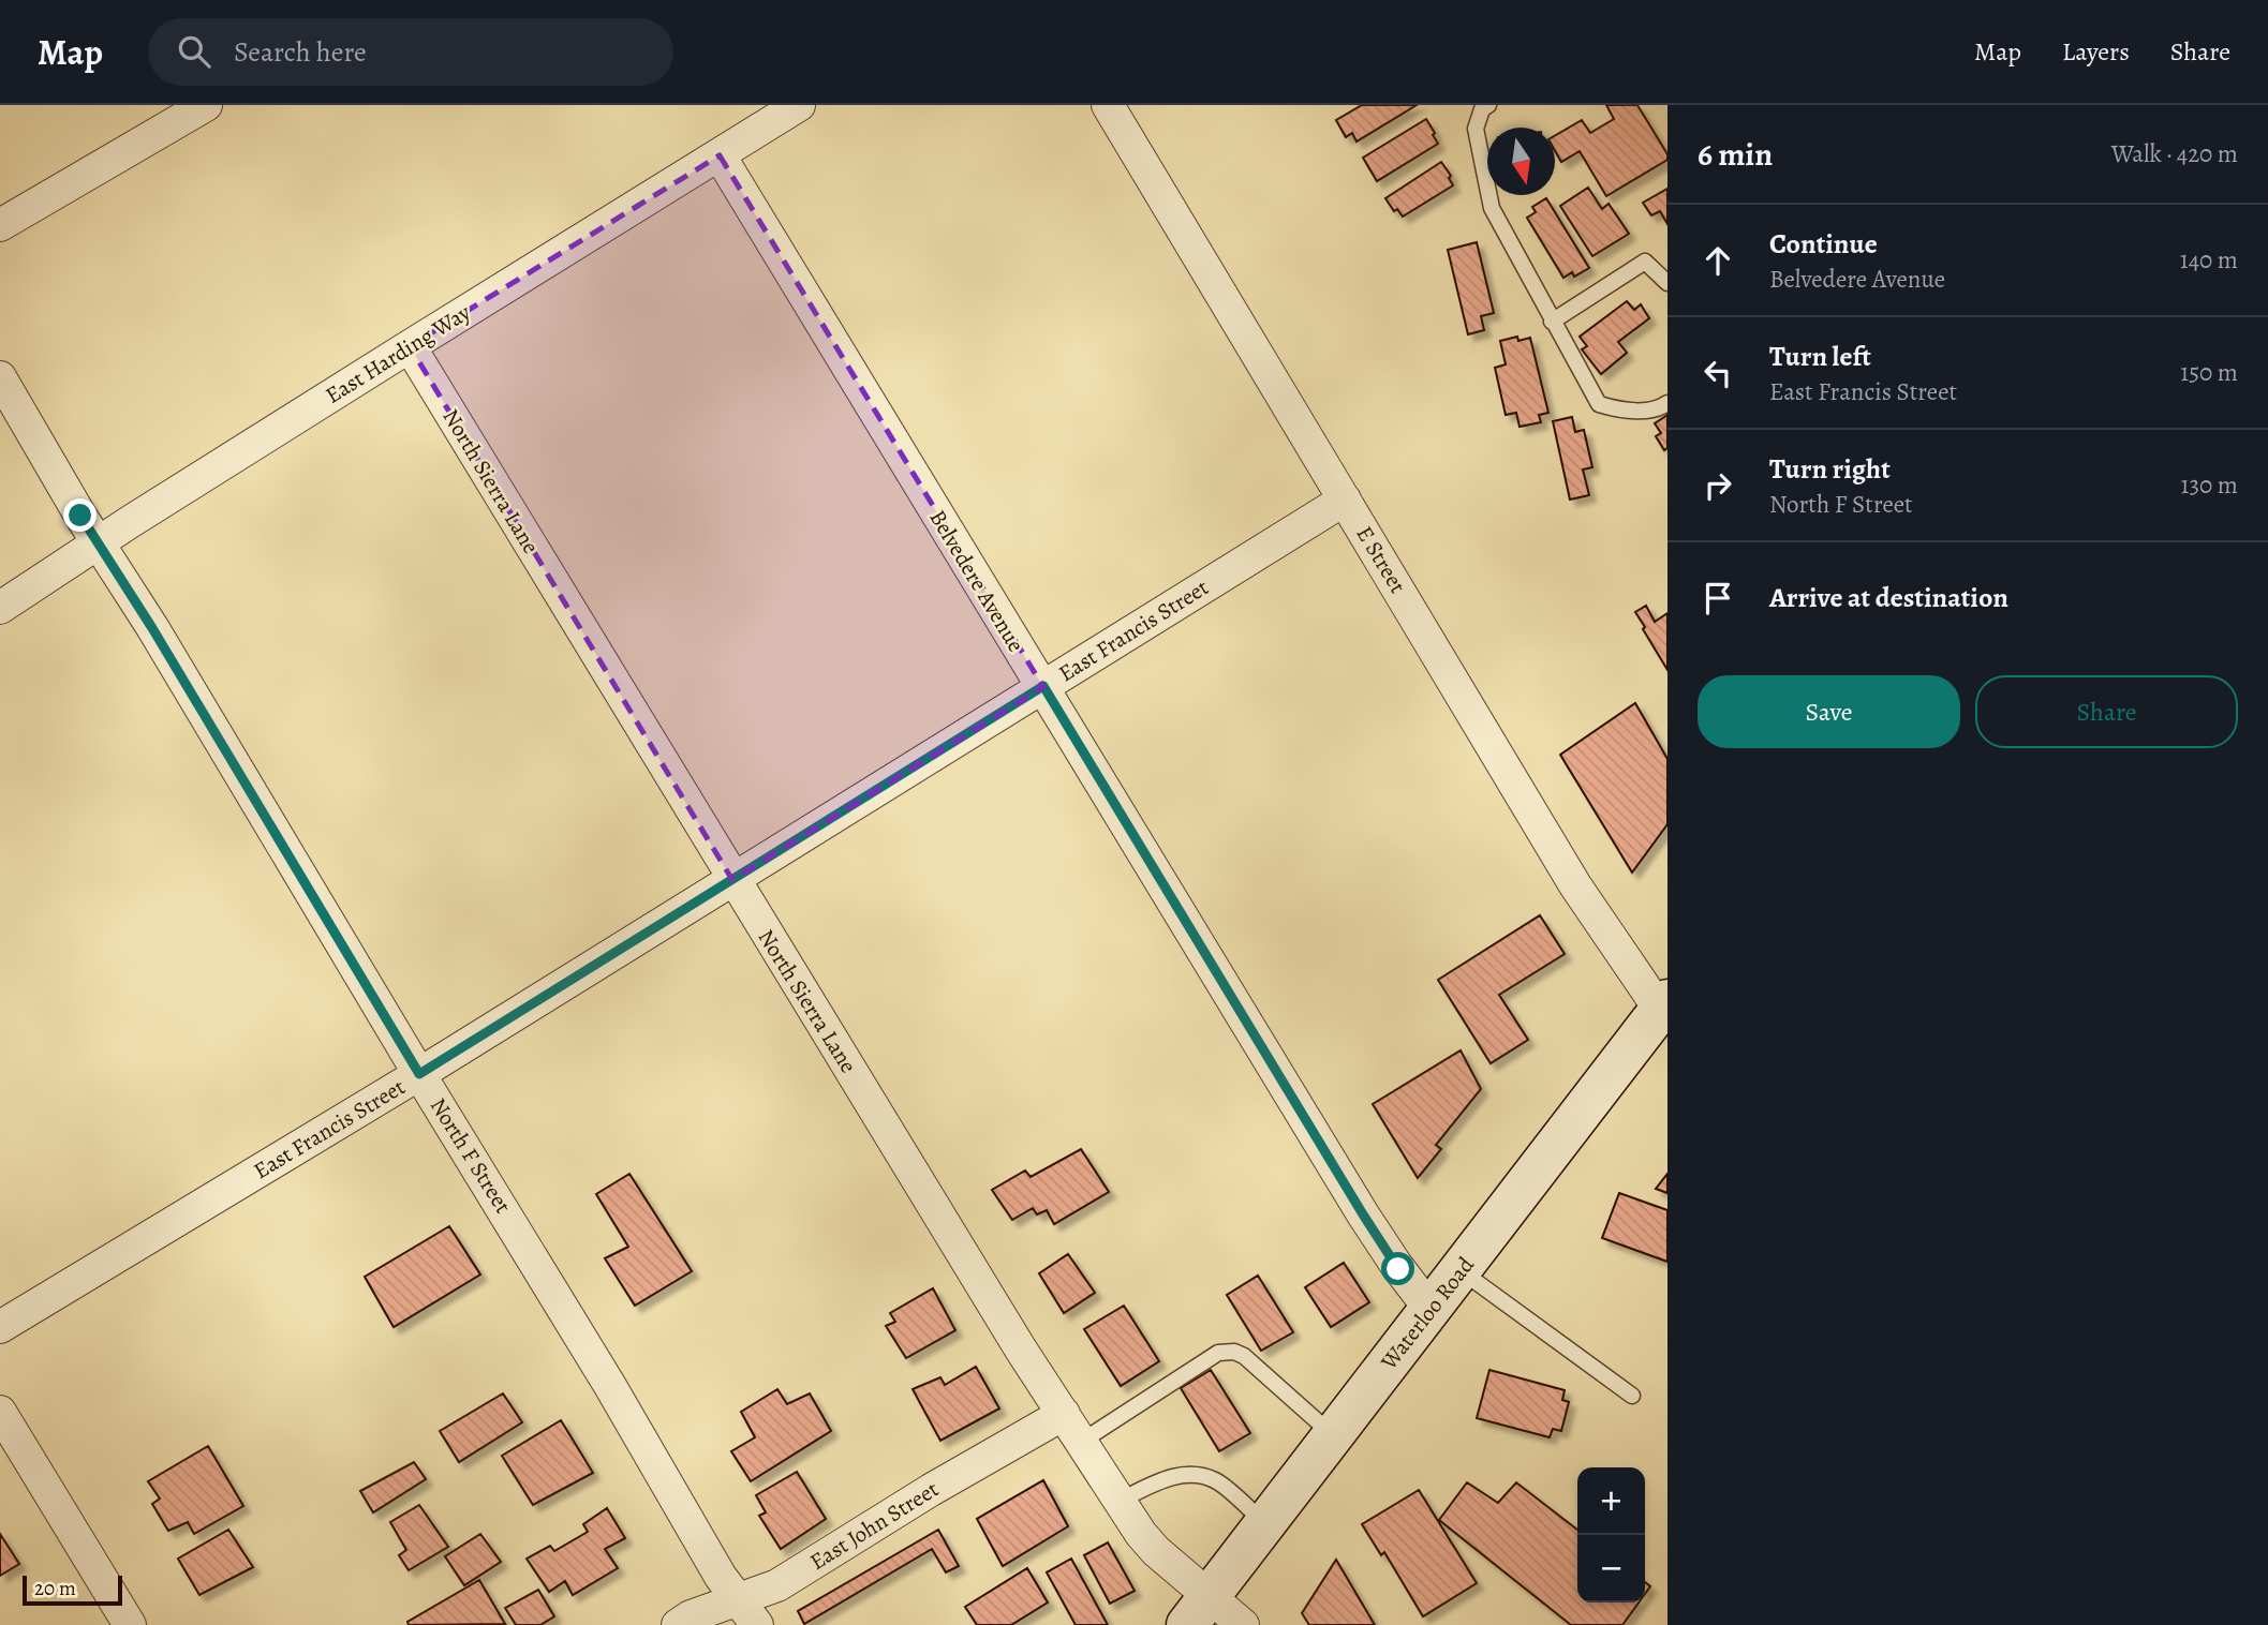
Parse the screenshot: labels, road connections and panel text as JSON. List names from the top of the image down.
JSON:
{
  "streets": {
    "main road": ["Waterloo Road"],
    "street": [
      "East Harding Way",
      "North Sierra Lane",
      "E Street",
      "Belvedere Avenue",
      "East Francis Street",
      "North F Street",
      "East John Street"
    ]
  },
  "crossings": [
    ["East Harding Way", "North Sierra Lane"],
    ["East Harding Way", "Belvedere Avenue"],
    ["East Harding Way", "North F Street"],
    ["North Sierra Lane", "East Francis Street"],
    ["North Sierra Lane", "Waterloo Road"],
    ["North Sierra Lane", "East John Street"],
    ["E Street", "East Francis Street"],
    ["E Street", "Waterloo Road"],
    ["Belvedere Avenue", "East Francis Street"],
    ["Belvedere Avenue", "Waterloo Road"],
    ["East Francis Street", "North F Street"],
    ["North F Street", "East John Street"]
  ],
  "scale_bar": "20 m",
  "north": "bottom",
  "page": {
    "header": "Map",
    "search": "Search here",
    "nav": ["Map", "Layers", "Share"],
    "heading": ["6 min", "Walk · 420 m"],
    "list": [
      ["Continue", "Belvedere Avenue", "140 m"],
      ["Turn left", "East Francis Street", "150 m"],
      ["Turn right", "North F Street", "130 m"],
      "Arrive at destination"
    ],
    "buttons": ["Save", "Share"],
    "map_buttons": ["+", "−"],
    "scale": "20 m"
  }
}
